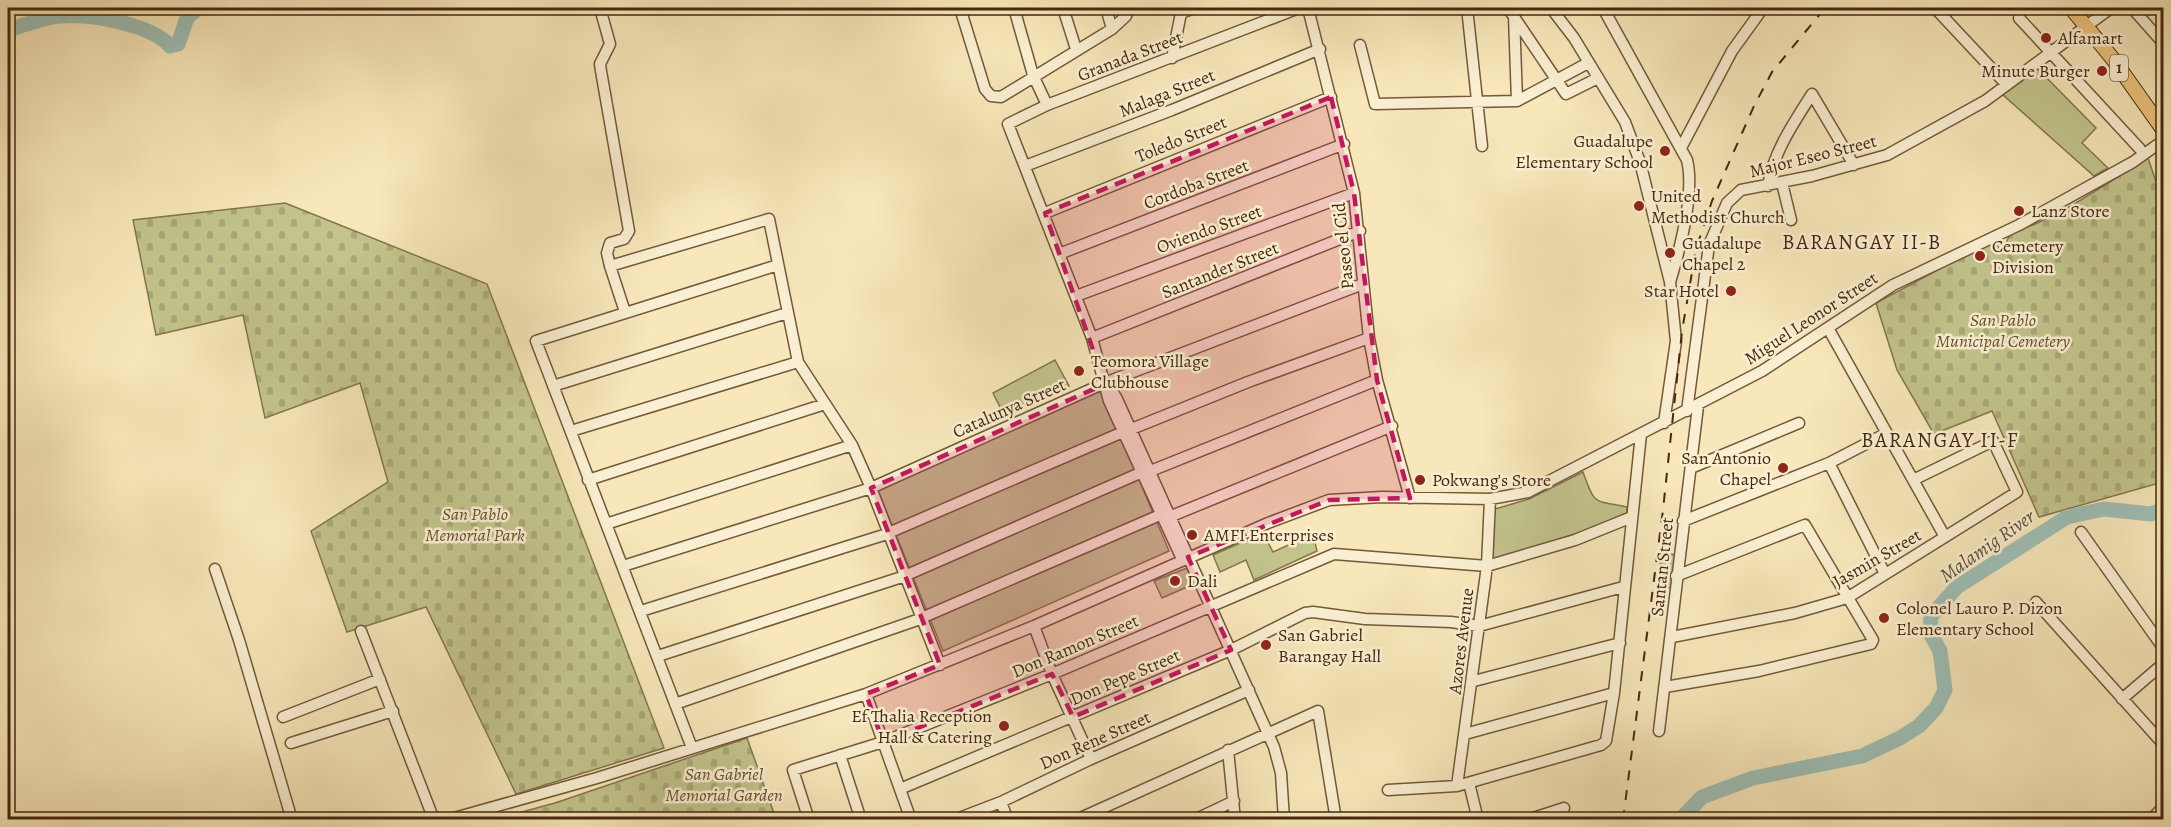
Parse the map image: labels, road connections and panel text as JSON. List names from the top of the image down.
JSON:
{
  "streets": {
    "main road": ["1"],
    "street": [
      "Granada Street",
      "Malaga Street",
      "Toledo Street",
      "Major Eseo Street",
      "Cordoba Street",
      "Oviendo Street",
      "Paseo el Cid",
      "Santander Street",
      "Miguel Leonor Street",
      "Catalunya Street",
      "Jasmin Street",
      "Santan Street",
      "Azores Avenue",
      "Don Ramon Street",
      "Don Pepe Street",
      "Don Rene Street"
    ]
  },
  "crossings": [
    ["Granada Street", "Malaga Street"],
    ["1", "Major Eseo Street"],
    ["1", "Miguel Leonor Street"],
    ["Malaga Street", "Paseo el Cid"],
    ["Toledo Street", "Paseo el Cid"],
    ["Major Eseo Street", "Miguel Leonor Street"],
    ["Major Eseo Street", "Santan Street"],
    ["Cordoba Street", "Paseo el Cid"],
    ["Oviendo Street", "Paseo el Cid"],
    ["Paseo el Cid", "Santander Street"],
    ["Paseo el Cid", "Miguel Leonor Street"],
    ["Paseo el Cid", "Catalunya Street"],
    ["Miguel Leonor Street", "Santan Street"],
    ["Miguel Leonor Street", "Azores Avenue"],
    ["Jasmin Street", "Santan Street"],
    ["Azores Avenue", "Don Ramon Street"],
    ["Azores Avenue", "Don Pepe Street"]
  ],
  "districts": ["BARANGAY II-B", "BARANGAY II-F"],
  "water": ["Malamig River"],
  "parks": ["San Pablo Municipal Cemetery", "San Pablo Memorial Park", "San Gabriel Memorial Garden"],
  "places": [
    "Alfamart",
    "Minute Burger",
    "Guadalupe Elementary School",
    "United Methodist Church",
    "Lanz Store",
    "Guadalupe Chapel 2",
    "Cemetery Division",
    "Star Hotel",
    "Teomora Village Clubhouse",
    "San Antonio Chapel",
    "Pokwang's Store",
    "AMFI Enterprises",
    "Dali",
    "Colonel Lauro P. Dizon Elementary School",
    "San Gabriel Barangay Hall",
    "Ef Thalia Reception Hall & Catering"
  ]
}
